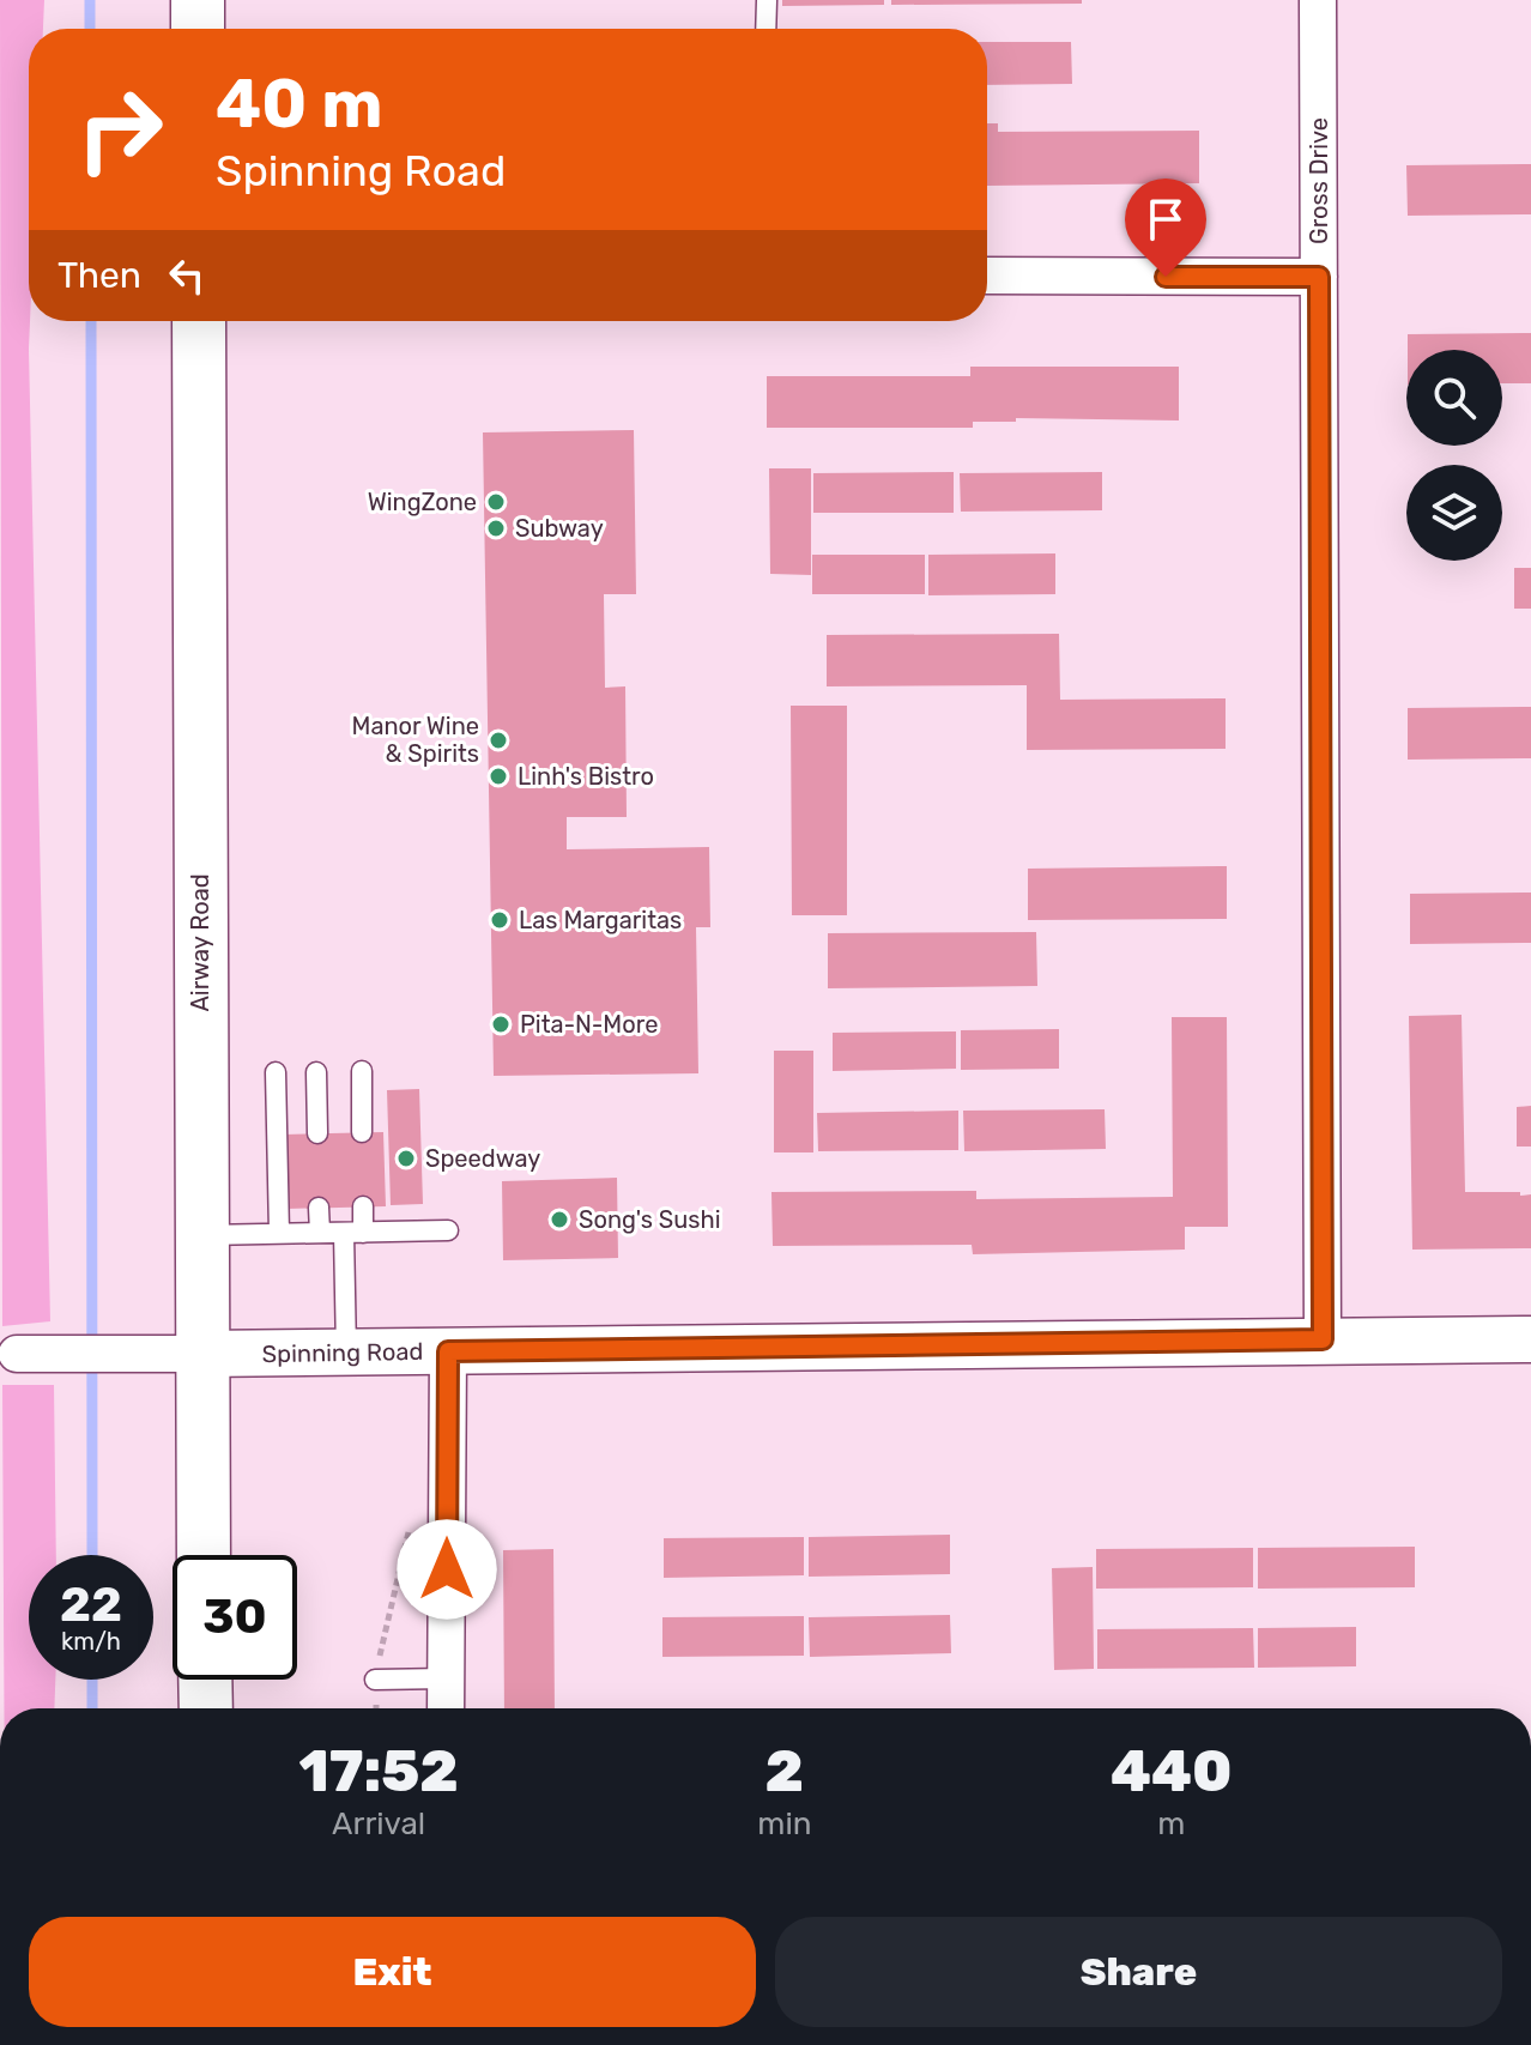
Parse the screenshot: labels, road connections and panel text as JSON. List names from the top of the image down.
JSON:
{
  "streets": {
    "main road": ["Airway Road"],
    "street": ["Gross Drive", "Spinning Road"]
  },
  "crossings": [
    ["Gross Drive", "Spinning Road"],
    ["Airway Road", "Spinning Road"]
  ],
  "places": [
    "WingZone",
    "Subway",
    "Manor Wine & Spirits",
    "Linh's Bistro",
    "Las Margaritas",
    "Pita-N-More",
    "Speedway",
    "Song's Sushi"
  ],
  "page": {
    "turn": ["40 m", "Spinning Road"],
    "then": "Then",
    "speed": "22 km/h",
    "limit": "30",
    "eta": [
      "17:52",
      "Arrival",
      "2",
      "min",
      "440",
      "m"
    ],
    "buttons": ["Exit", "Share"]
  }
}
